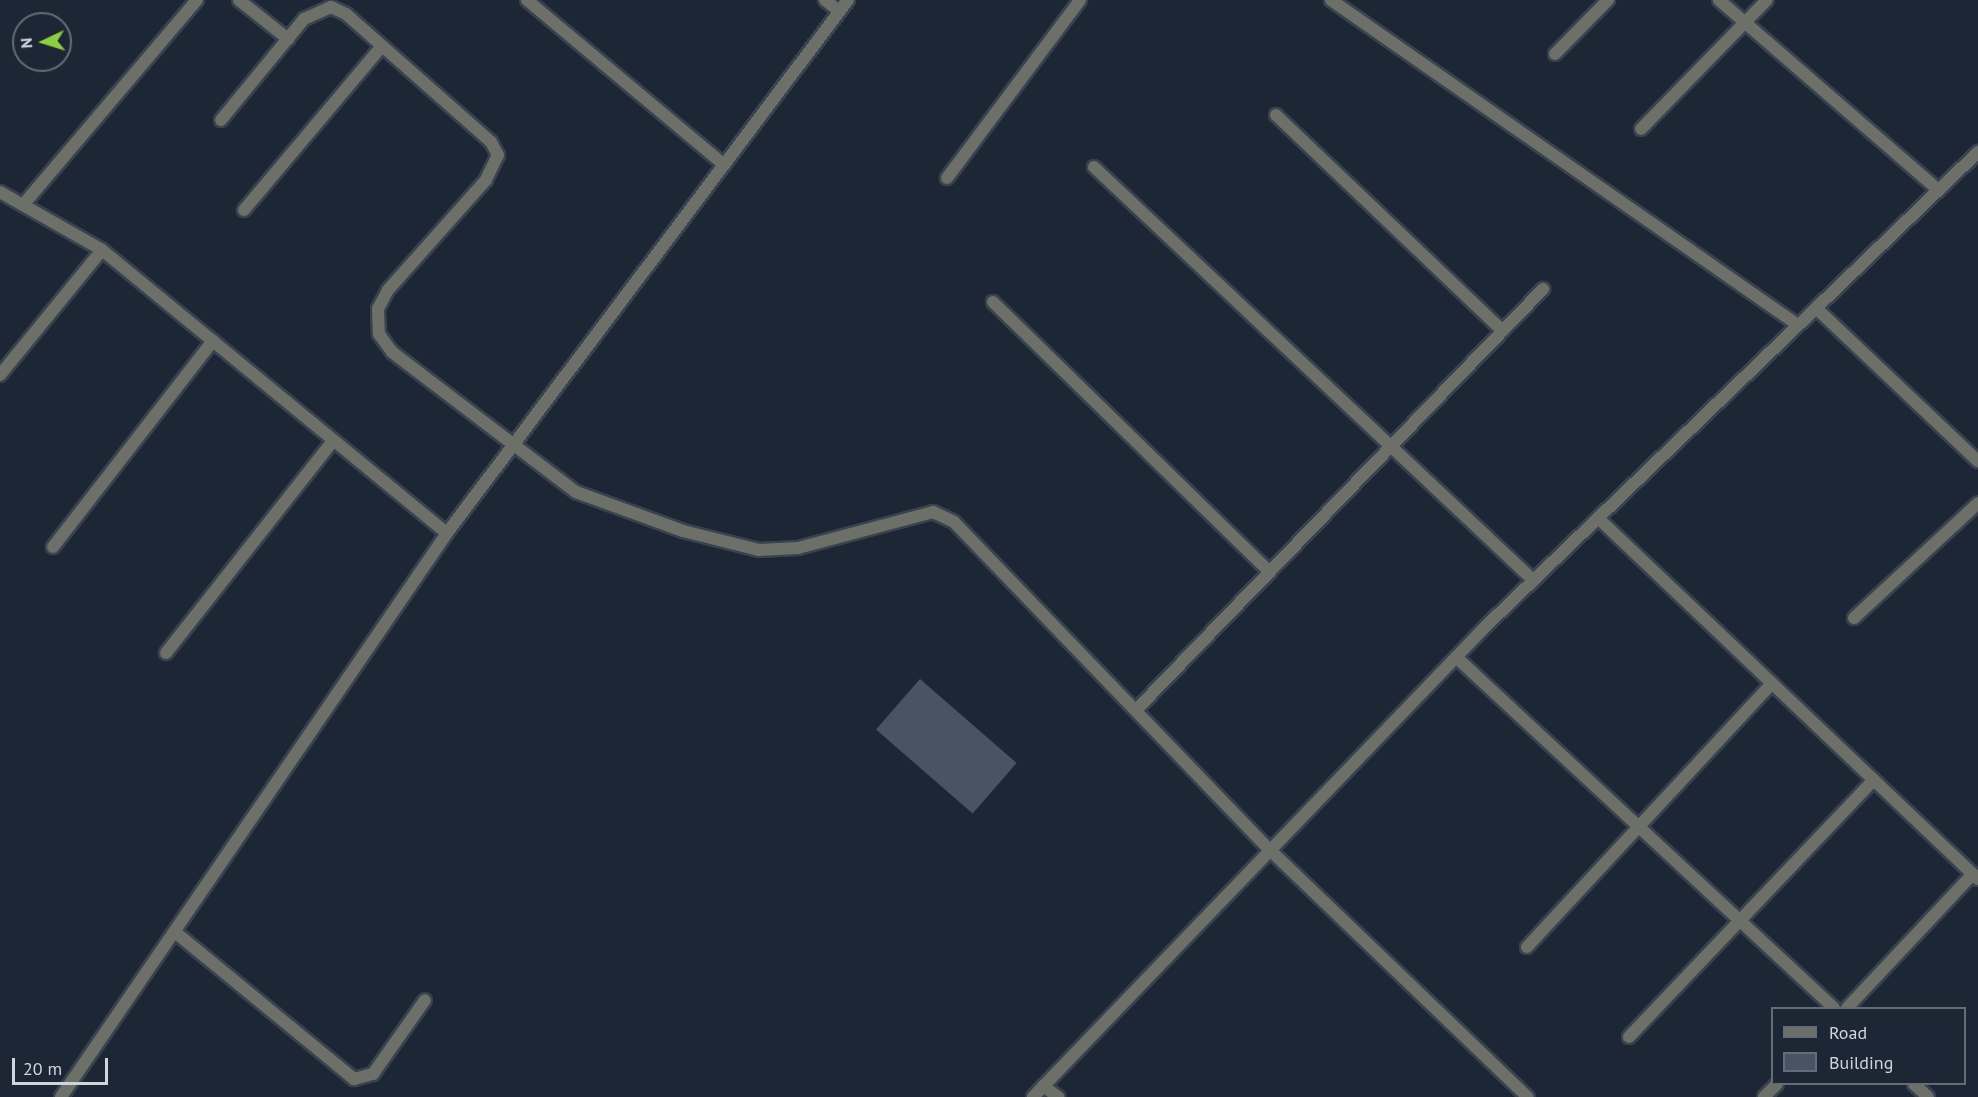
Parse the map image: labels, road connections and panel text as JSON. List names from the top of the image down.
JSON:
{
  "legend": ["Road", "Building"],
  "scale_bar": "20 m",
  "north": "left"
}
